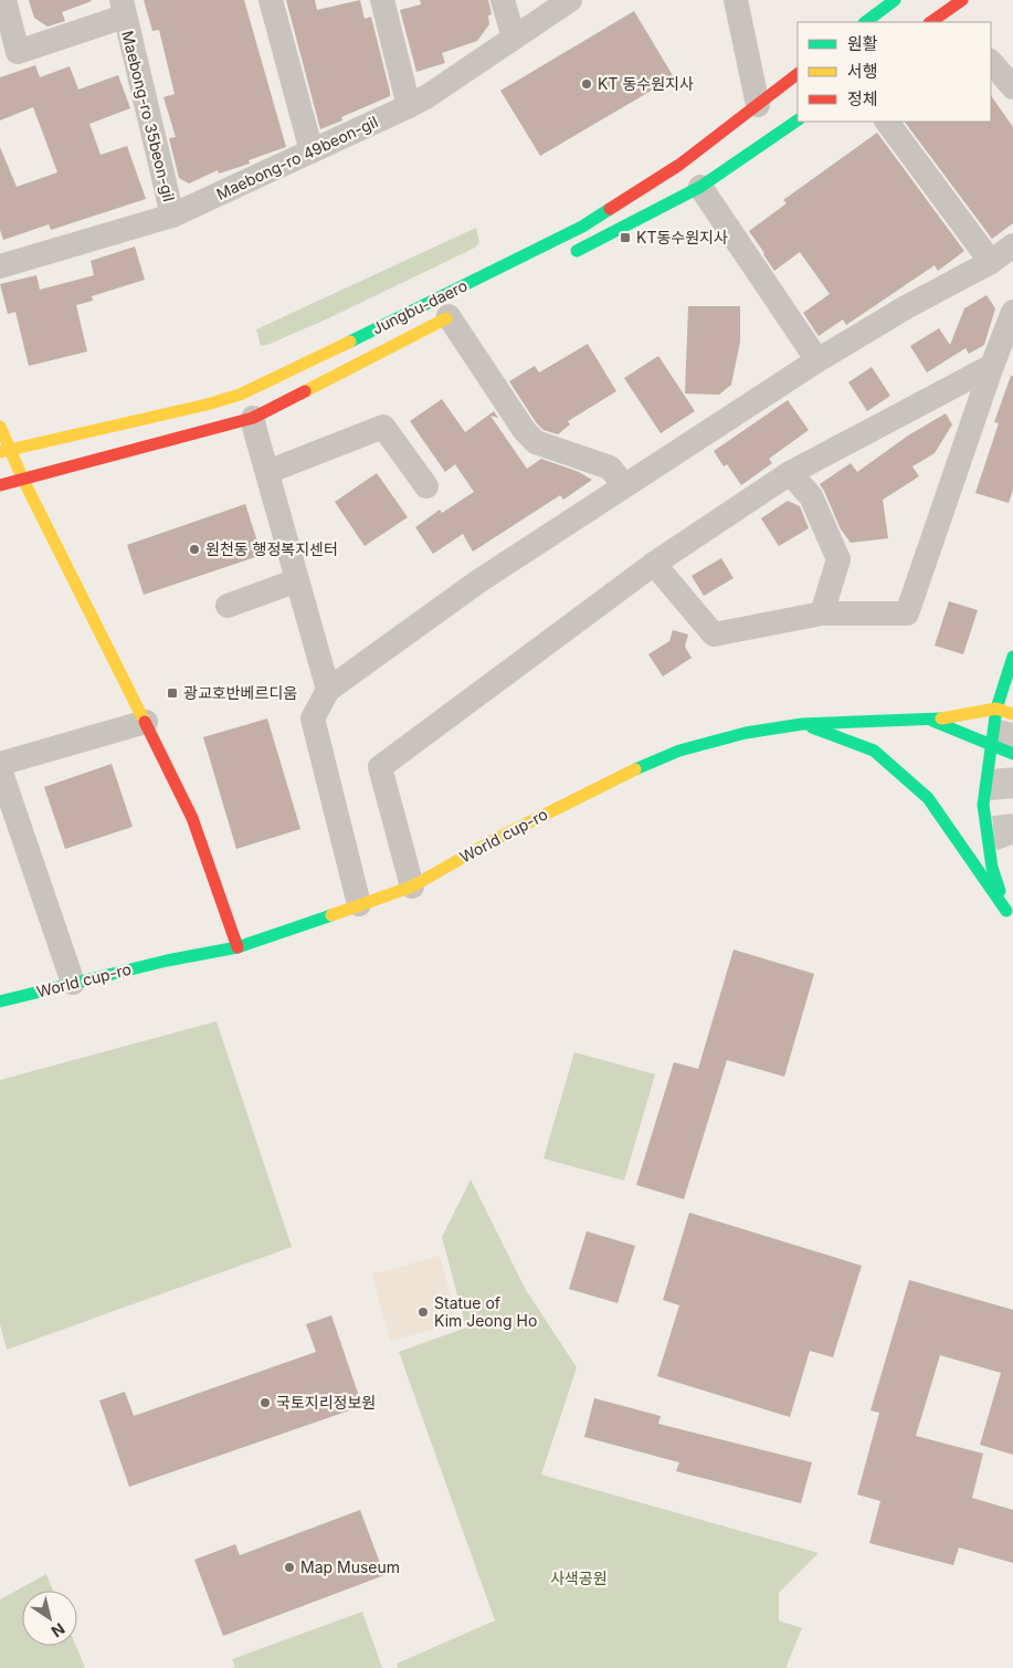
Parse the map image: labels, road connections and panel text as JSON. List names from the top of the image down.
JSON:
{
  "streets": {
    "street": [
      "Maebong-ro 35beon-gil",
      "Maebong-ro 49beon-gil",
      "Jungbu-daero",
      "World cup-ro"
    ]
  },
  "crossings": [
    ["Maebong-ro 35beon-gil", "Maebong-ro 49beon-gil"]
  ],
  "parks": ["사색공원"],
  "places": {
    "other": [
      "KT 동수원지사",
      "원천동 행정복지센터",
      "Statue of Kim Jeong Ho",
      "국토지리정보원",
      "Map Museum"
    ],
    "transit": ["KT동수원지사", "광교호반베르디움"]
  },
  "legend": ["원활", "서행", "정체"],
  "north": "bottom right"
}
